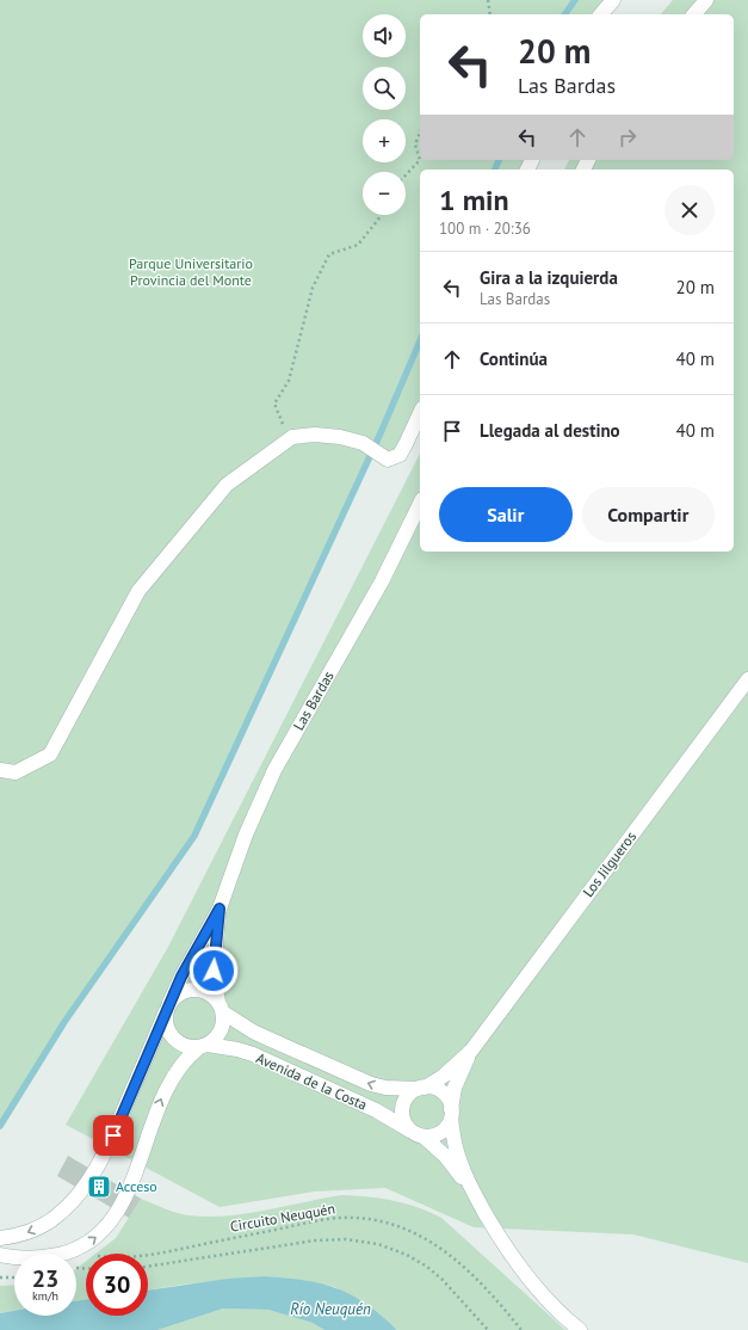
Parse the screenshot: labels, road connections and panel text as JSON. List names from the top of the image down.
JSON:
{
  "streets": {
    "street": ["Las Bardas", "Los Jilgueros", "Avenida de la Costa"],
    "path": ["Circuito Neuquén"]
  },
  "crossings": [
    ["Las Bardas", "Avenida de la Costa"],
    ["Los Jilgueros", "Avenida de la Costa"]
  ],
  "water": ["Río Neuquén"],
  "parks": ["Parque Universitario Provincia del Monte"],
  "places": {
    "building": ["Acceso"]
  },
  "page": {
    "map_buttons": ["+", "−"],
    "turn": ["20 m", "Las Bardas"],
    "heading": ["1 min", "100 m · 20:36"],
    "list": [
      {
        "name": "Gira a la izquierda",
        "note": "Las Bardas",
        "value": "20 m"
      },
      {
        "name": "Continúa",
        "value": "40 m"
      },
      {
        "name": "Llegada al destino",
        "value": "40 m"
      }
    ],
    "buttons": ["Salir", "Compartir"],
    "speed": "23 km/h",
    "limit": "30"
  }
}
